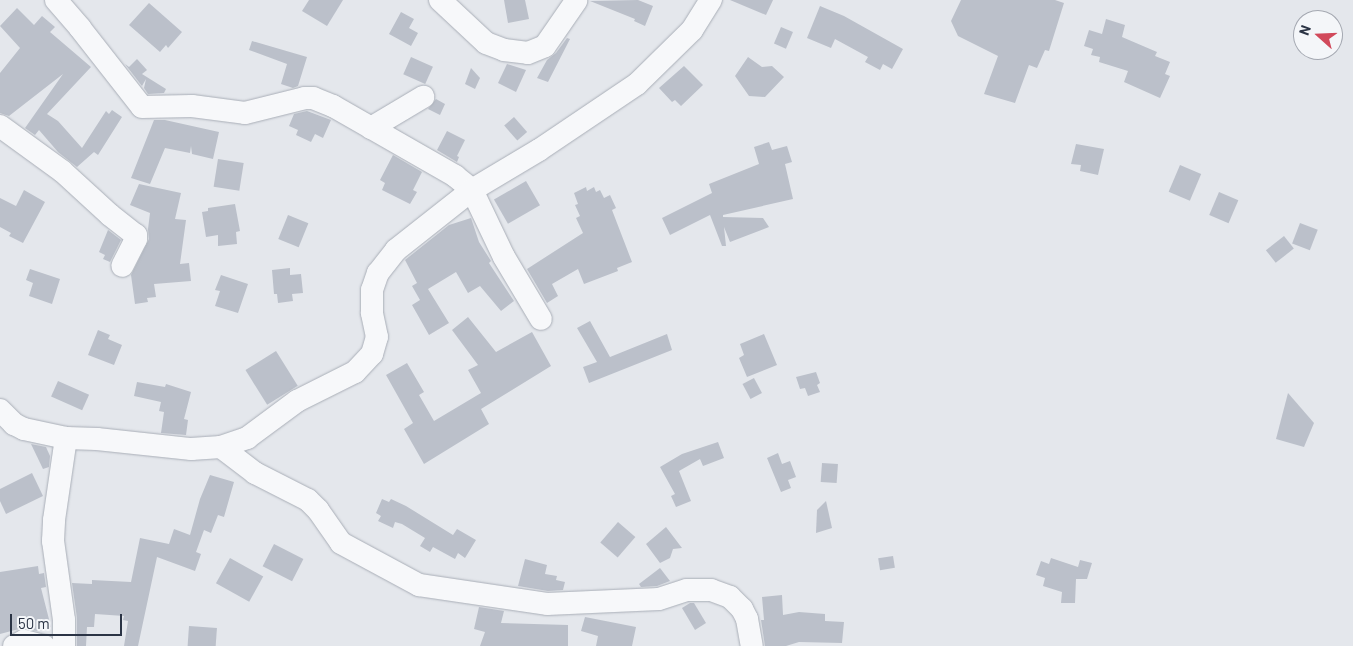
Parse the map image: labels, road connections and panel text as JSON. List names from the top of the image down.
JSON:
{
  "scale_bar": "50 m",
  "north": "left"
}
